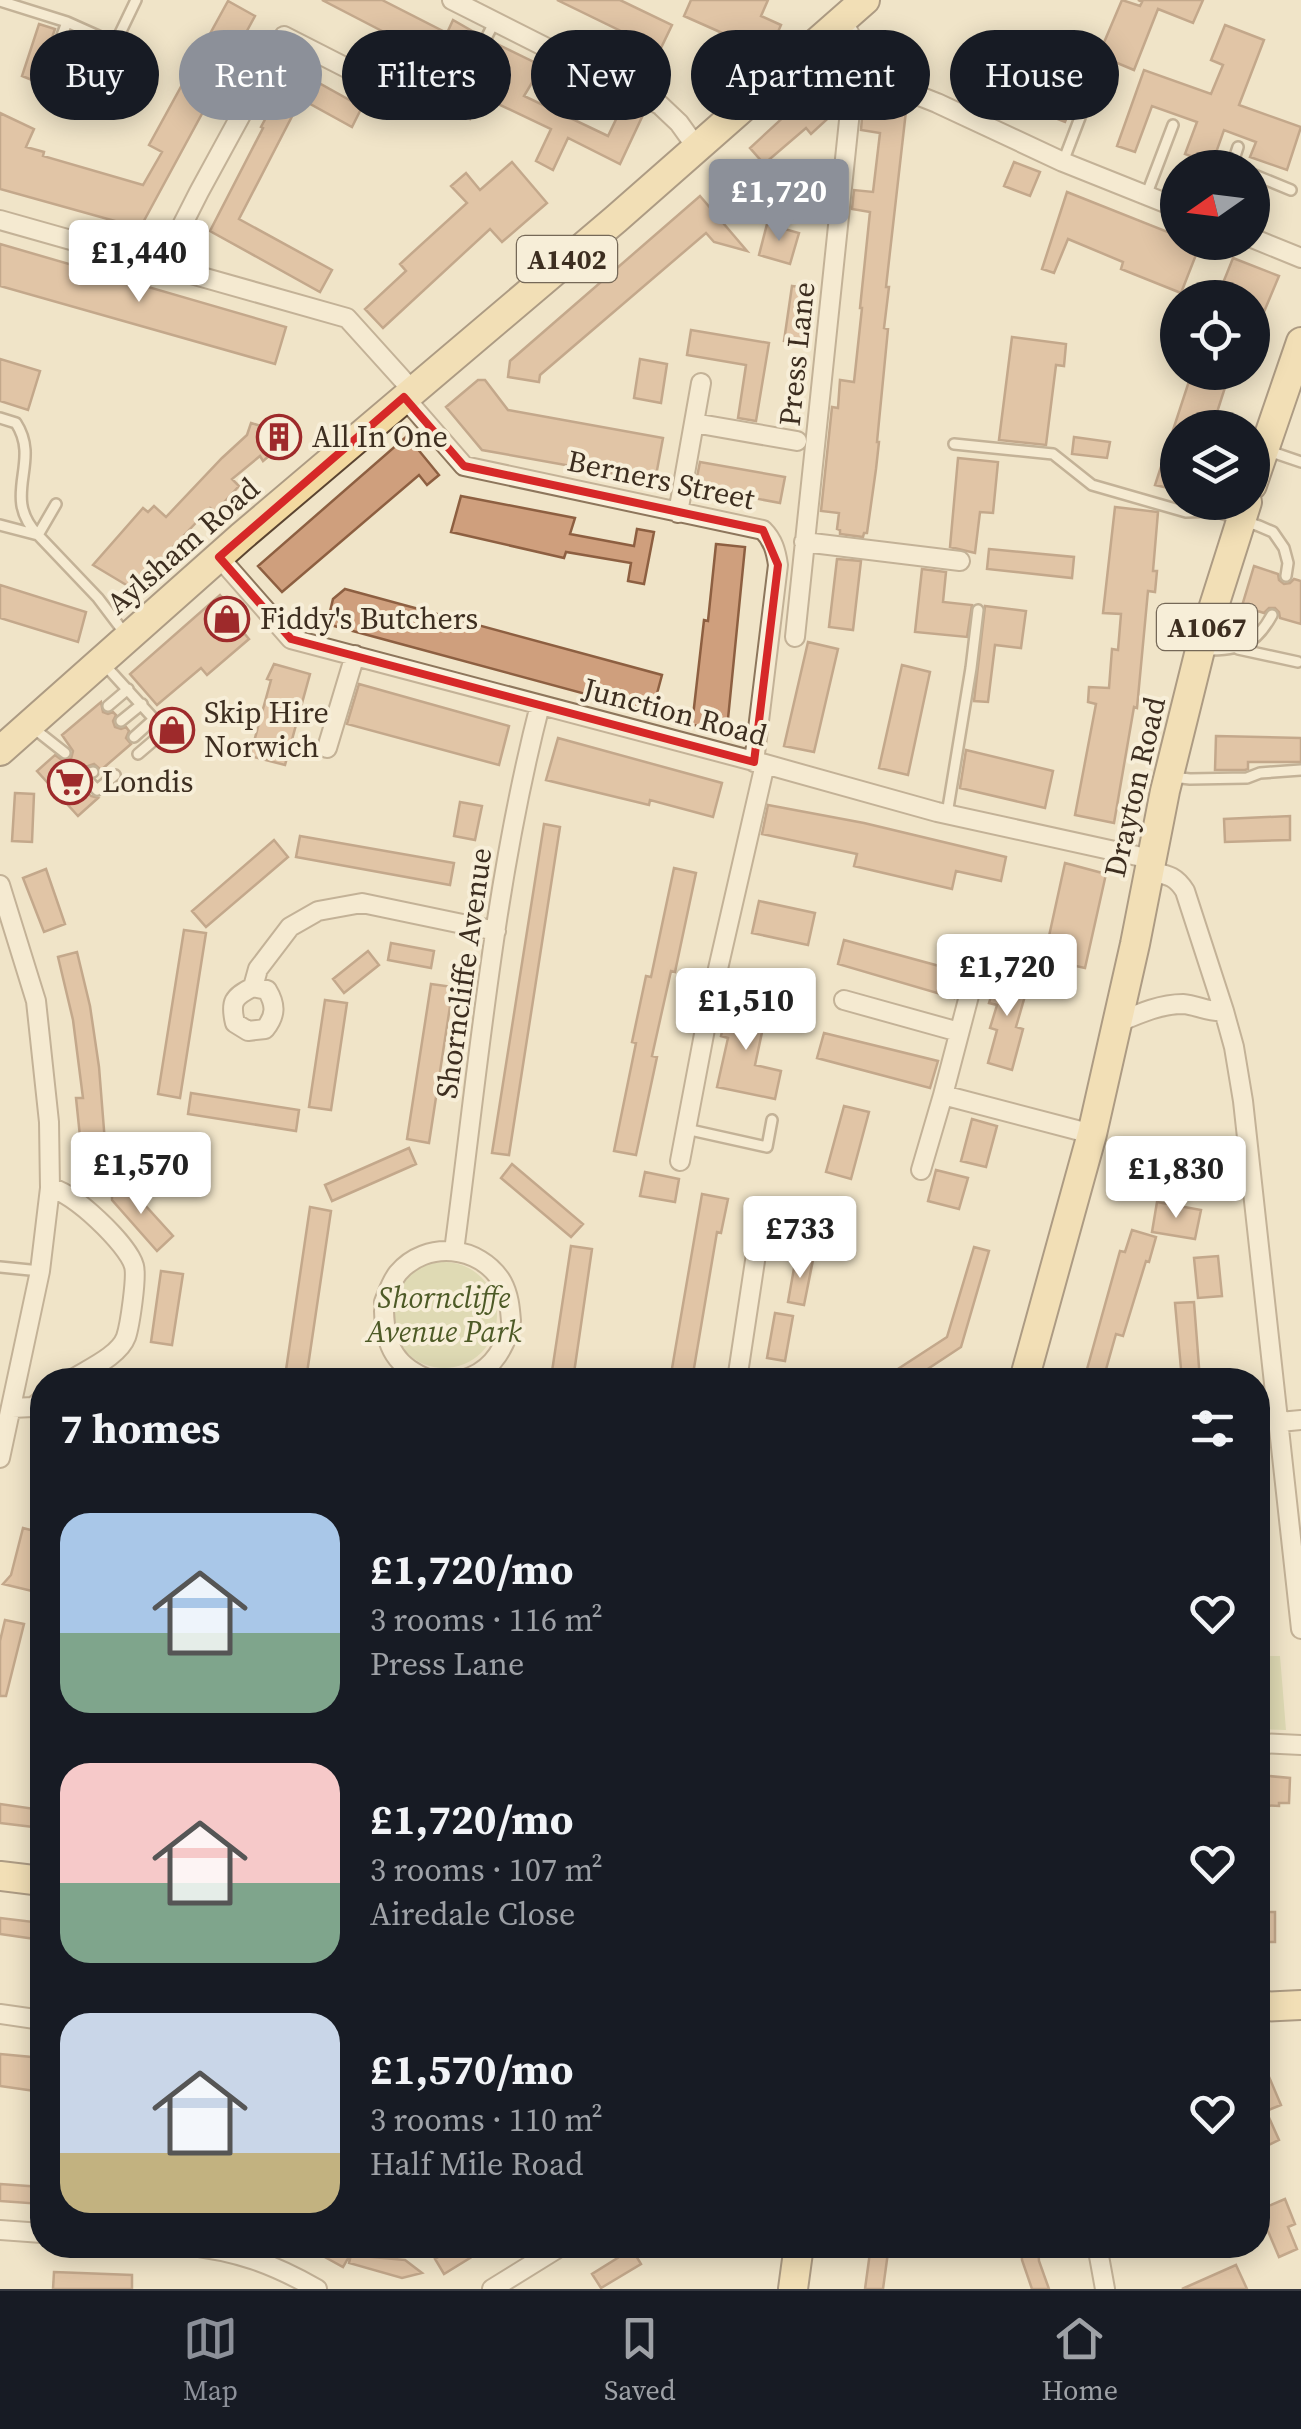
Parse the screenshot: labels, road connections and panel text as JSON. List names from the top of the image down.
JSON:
{
  "streets": {
    "main road": [
      "A1402",
      "Aylsham Road",
      "A1067",
      "Drayton Road"
    ],
    "street": [
      "Press Lane",
      "Berners Street",
      "Junction Road",
      "Shorncliffe Avenue"
    ]
  },
  "crossings": [
    ["Press Lane", "Aylsham Road"],
    ["Berners Street", "Aylsham Road"],
    ["Berners Street", "Junction Road"],
    ["Aylsham Road", "Junction Road"],
    ["Junction Road", "Drayton Road"],
    ["Junction Road", "Shorncliffe Avenue"]
  ],
  "parks": ["Shorncliffe Avenue Park"],
  "places": {
    "building": ["All In One"],
    "shop": ["Fiddy's Butchers", "Skip Hire Norwich"],
    "supermarket": ["Londis"]
  },
  "north": "left",
  "page": {
    "chip": [
      "Buy",
      "Rent",
      "Filters",
      "New",
      "Apartment",
      "House"
    ],
    "price": [
      "£1,720",
      "£1,440",
      "£1,720",
      "£1,510",
      "£1,570",
      "£1,830",
      "£733"
    ],
    "heading": "7 homes",
    "list": [
      {
        "name": "£1,720/mo",
        "note": "3 rooms · 116 m² · Press Lane"
      },
      {
        "name": "£1,720/mo",
        "note": "3 rooms · 107 m² · Airedale Close"
      },
      {
        "name": "£1,570/mo",
        "note": "3 rooms · 110 m² · Half Mile Road"
      }
    ],
    "tabs": ["Map", "Saved", "Home"]
  }
}
